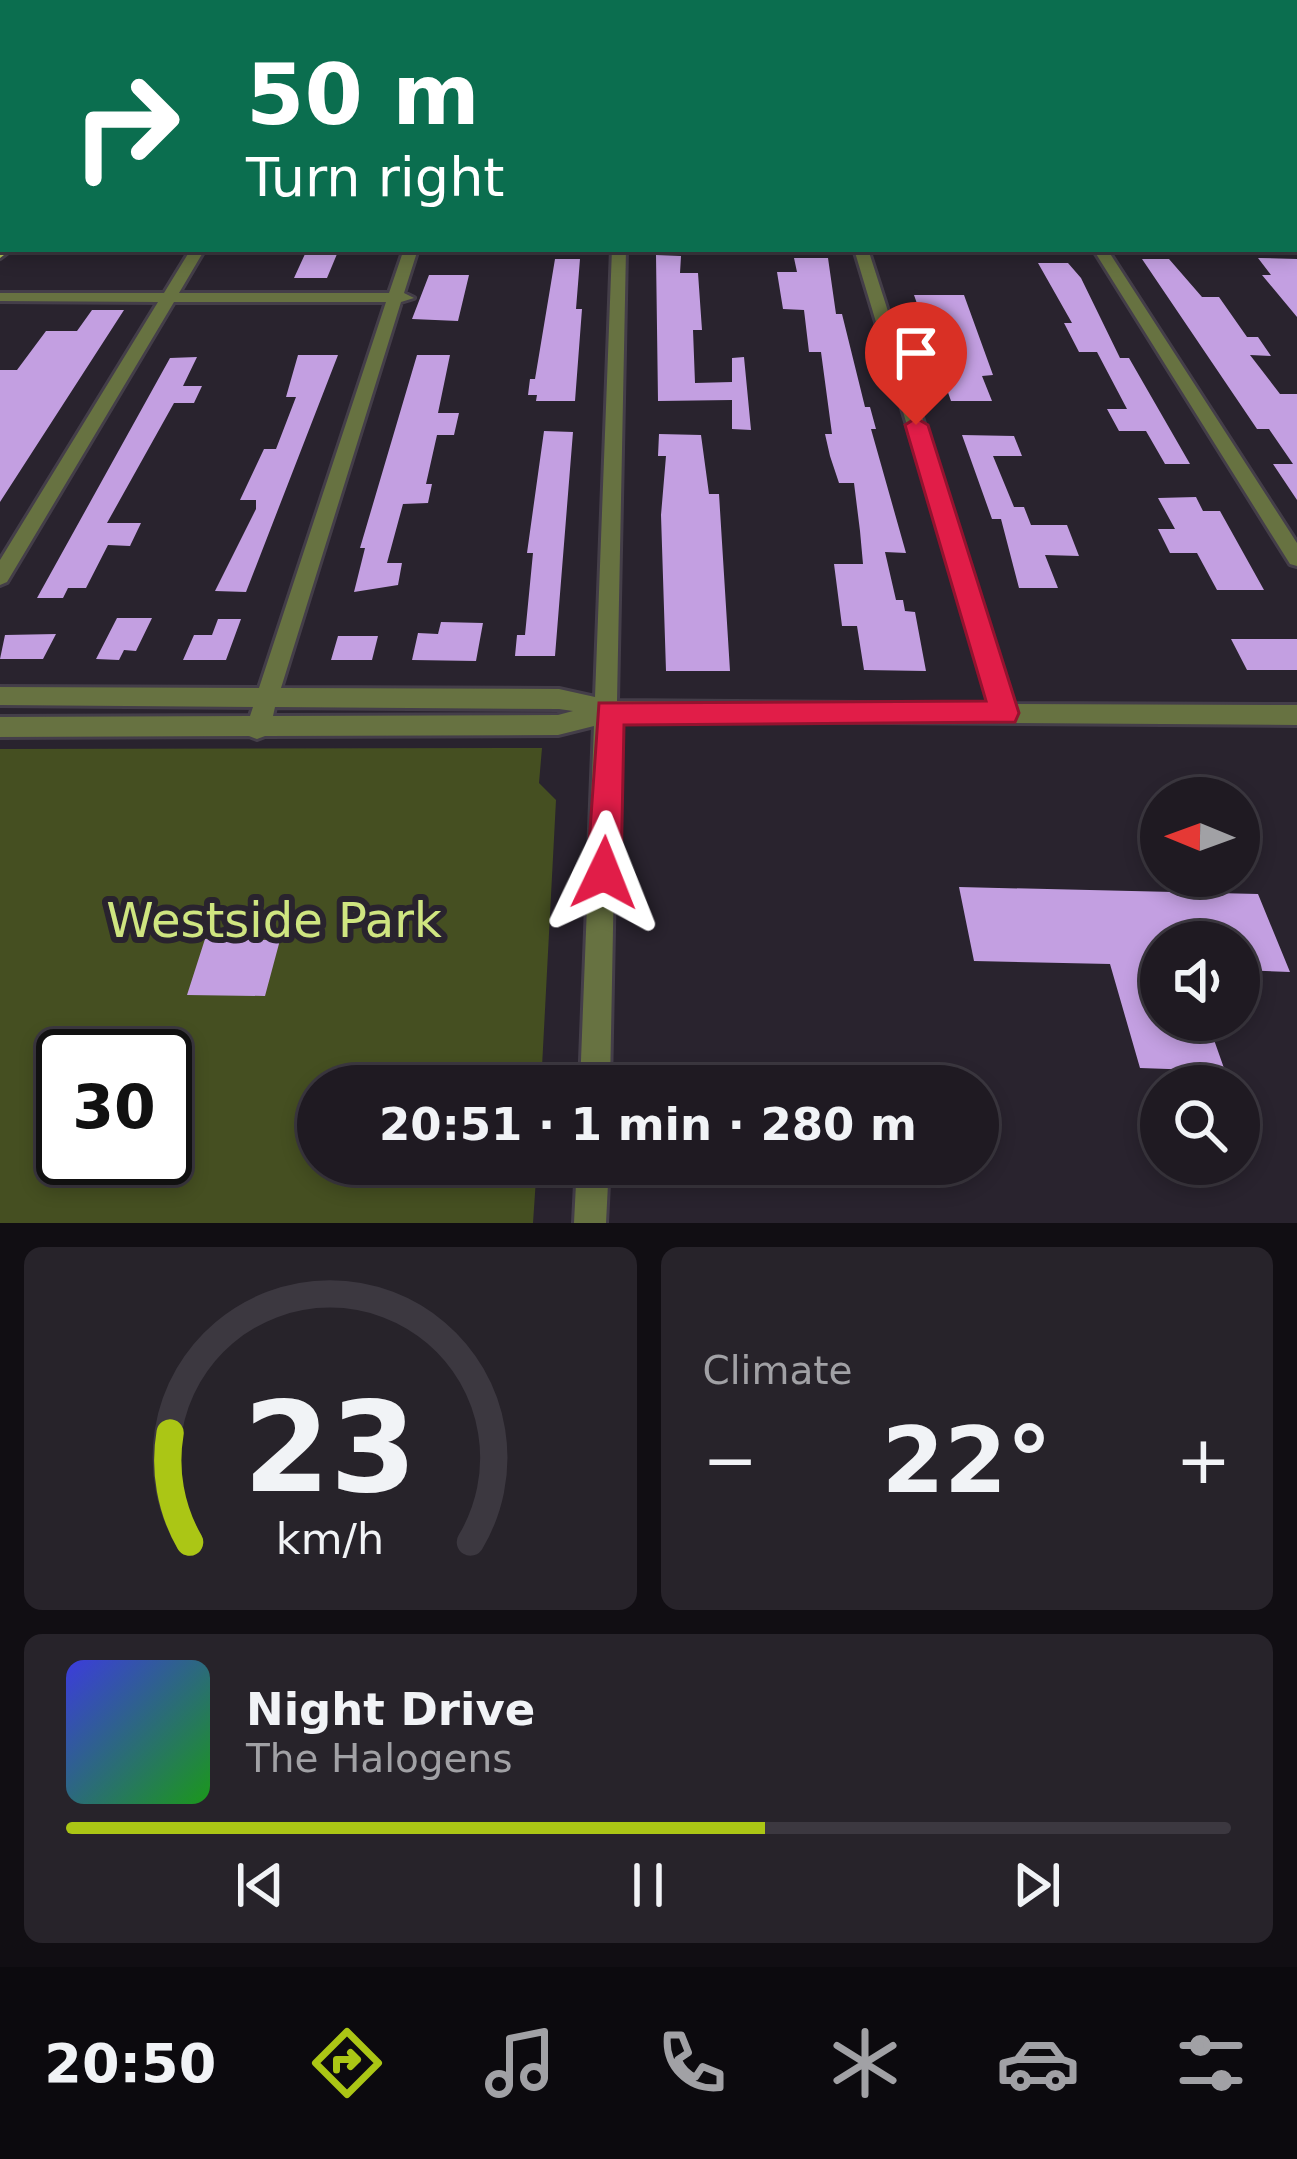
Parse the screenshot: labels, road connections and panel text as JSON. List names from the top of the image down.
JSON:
{
  "parks": ["Westside Park"],
  "north": "left",
  "page": {
    "turn": ["50 m", "Turn right"],
    "limit": "30",
    "trip": "20:51 · 1 min · 280 m",
    "tile": "Climate",
    "heat": ["−", "22°", "+"],
    "song": ["Night Drive", "The Halogens"],
    "tabs": "20:50",
    "gauge": ["23", "km/h"]
  }
}
